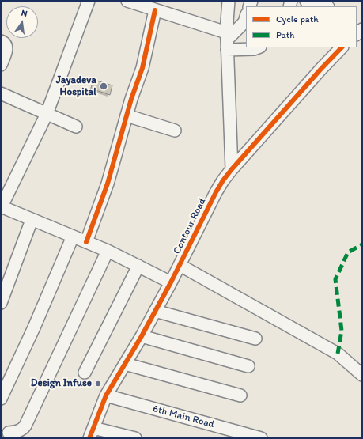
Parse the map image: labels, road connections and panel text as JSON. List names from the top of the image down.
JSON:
{
  "streets": {
    "street": ["Contour Road", "6th Main Road"]
  },
  "crossings": [
    ["Contour Road", "6th Main Road"]
  ],
  "places": ["Jayadeva Hospital", "Design Infuse"],
  "legend": ["Cycle path", "Path"],
  "north": "top"
}
